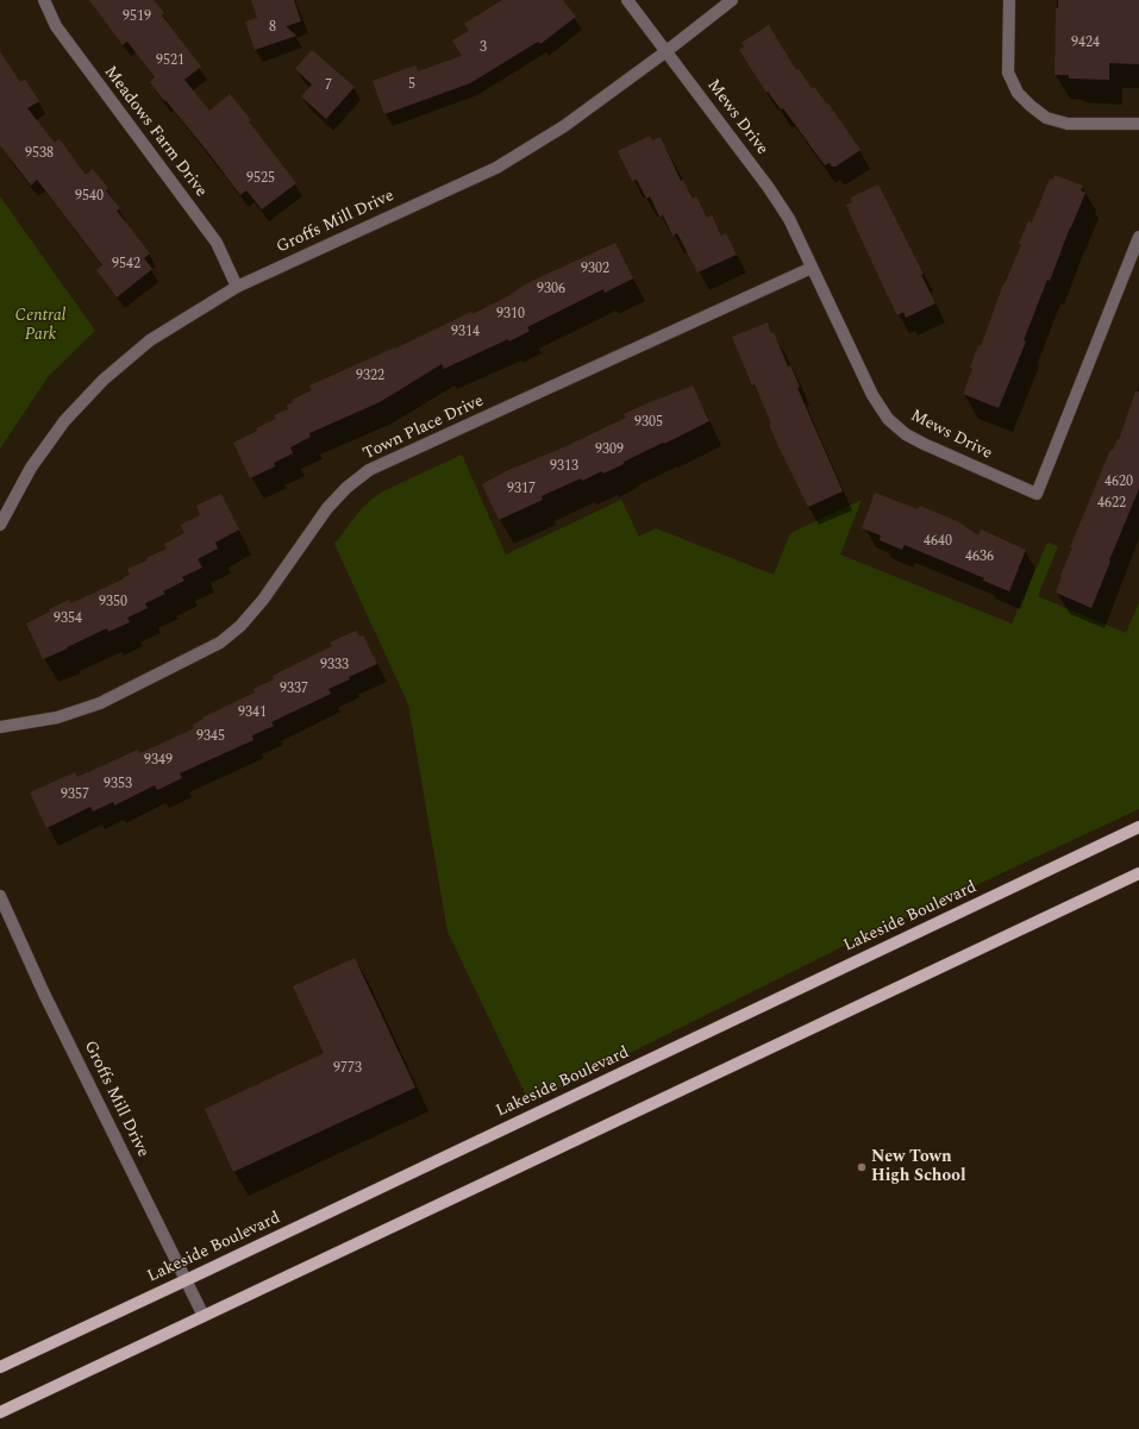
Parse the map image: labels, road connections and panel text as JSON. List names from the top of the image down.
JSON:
{
  "streets": {
    "main road": ["Lakeside Boulevard"],
    "street": [
      "Mews Drive",
      "Meadows Farm Drive",
      "Groffs Mill Drive",
      "Town Place Drive"
    ]
  },
  "crossings": [
    ["Mews Drive", "Groffs Mill Drive"],
    ["Mews Drive", "Town Place Drive"],
    ["Meadows Farm Drive", "Groffs Mill Drive"],
    ["Groffs Mill Drive", "Lakeside Boulevard"]
  ],
  "parks": ["Central Park"],
  "places": ["New Town High School"],
  "house_numbers": [
    "9519",
    "8",
    "9424",
    "3",
    "9521",
    "5",
    "7",
    "9538",
    "9525",
    "9540",
    "9542",
    "9302",
    "9306",
    "9310",
    "9314",
    "9322",
    "9305",
    "9309",
    "9313",
    "4620",
    "9317",
    "4622",
    "4640",
    "4636",
    "9350",
    "9354",
    "9333",
    "9337",
    "9341",
    "9345",
    "9349",
    "9353",
    "9357",
    "9773"
  ]
}
